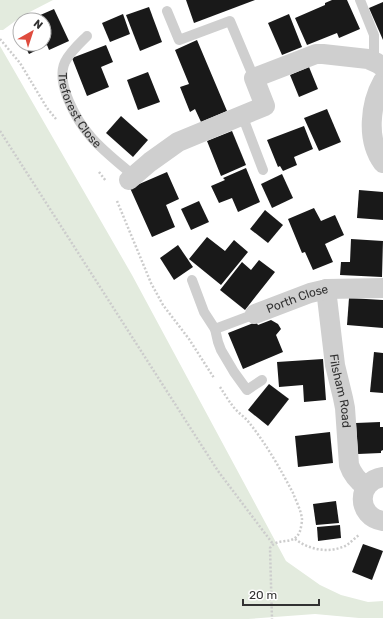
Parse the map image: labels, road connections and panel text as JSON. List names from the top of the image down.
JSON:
{
  "streets": {
    "street": ["Treforest Close", "Porth Close", "Filsham Road"]
  },
  "crossings": [
    ["Porth Close", "Filsham Road"]
  ],
  "scale_bar": "20 m",
  "north": "top right"
}
